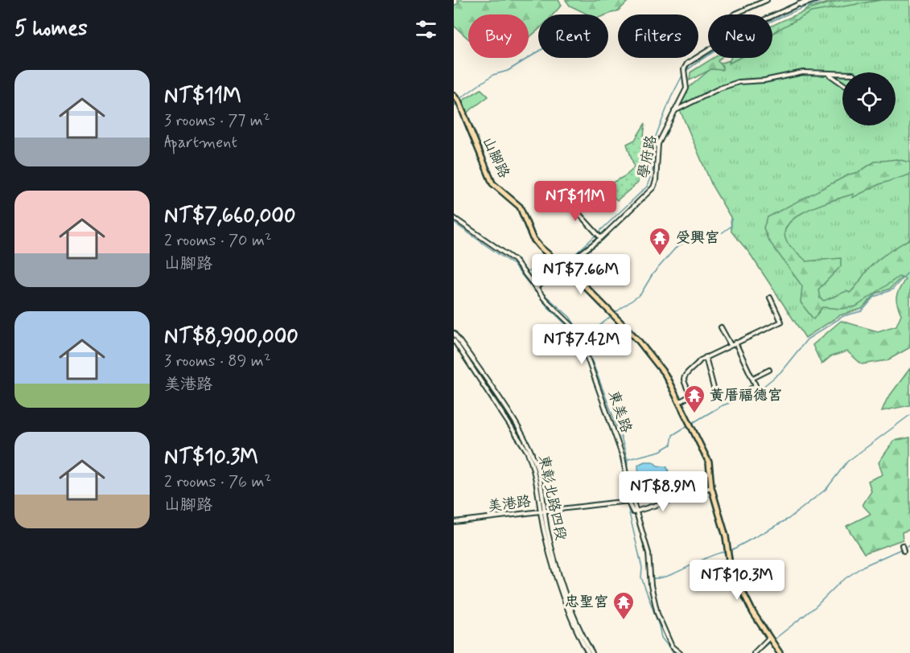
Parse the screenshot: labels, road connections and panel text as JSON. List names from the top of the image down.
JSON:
{
  "streets": {
    "main road": ["山腳路"],
    "street": [
      "學府路",
      "東美路",
      "東彰北路四段",
      "美港路"
    ]
  },
  "crossings": [
    ["學府路", "山腳路"],
    ["學府路", "東美路"],
    ["東彰北路四段", "美港路"]
  ],
  "places": {
    "temple": ["受興宮", "黃厝福德宮", "忠聖宮"]
  },
  "page": {
    "heading": "5 homes",
    "chip": [
      "Buy",
      "Rent",
      "Filters",
      "New"
    ],
    "list": [
      {
        "name": "NT$11M",
        "note": "3 rooms · 77 m² · Apartment"
      },
      {
        "name": "NT$7,660,000",
        "note": "2 rooms · 70 m² · 山腳路"
      },
      {
        "name": "NT$8,900,000",
        "note": "3 rooms · 89 m² · 美港路"
      },
      {
        "name": "NT$10.3M",
        "note": "2 rooms · 76 m² · 山腳路"
      }
    ],
    "price": [
      "NT$11M",
      "NT$7.66M",
      "NT$7.42M",
      "NT$8.9M",
      "NT$10.3M"
    ]
  }
}
